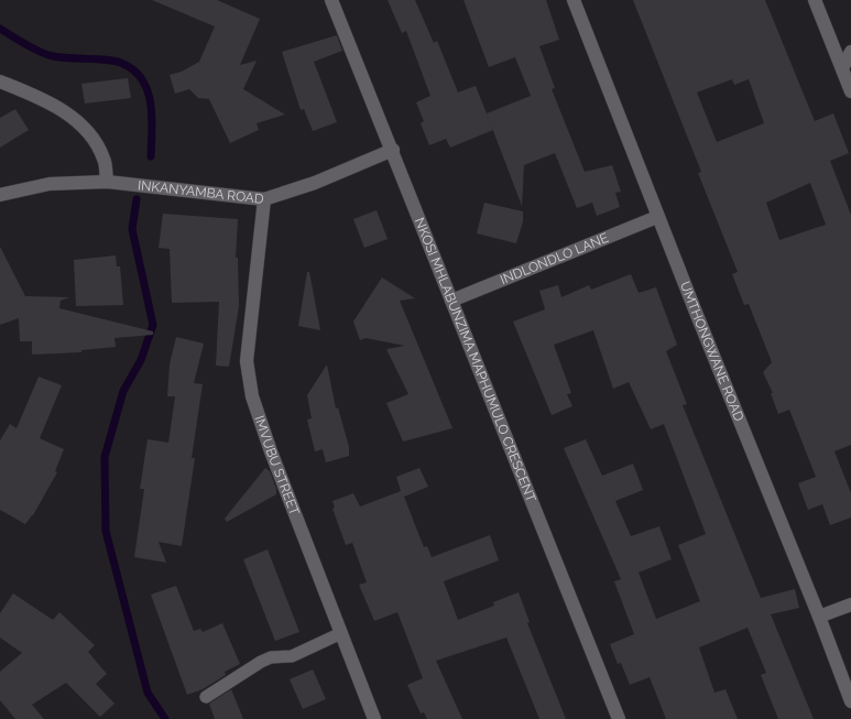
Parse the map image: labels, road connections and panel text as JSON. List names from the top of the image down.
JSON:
{
  "streets": {
    "street": [
      "INKANYAMBA ROAD",
      "INDLONDLO LANE",
      "UMTHONGWANE ROAD",
      "NKOSI MHLABUNZIMA MAPHUMULO CRESCENT",
      "IMVUBU STREET"
    ]
  },
  "crossings": [
    ["INKANYAMBA ROAD", "NKOSI MHLABUNZIMA MAPHUMULO CRESCENT"],
    ["INKANYAMBA ROAD", "IMVUBU STREET"],
    ["INDLONDLO LANE", "UMTHONGWANE ROAD"],
    ["INDLONDLO LANE", "NKOSI MHLABUNZIMA MAPHUMULO CRESCENT"]
  ]
}
